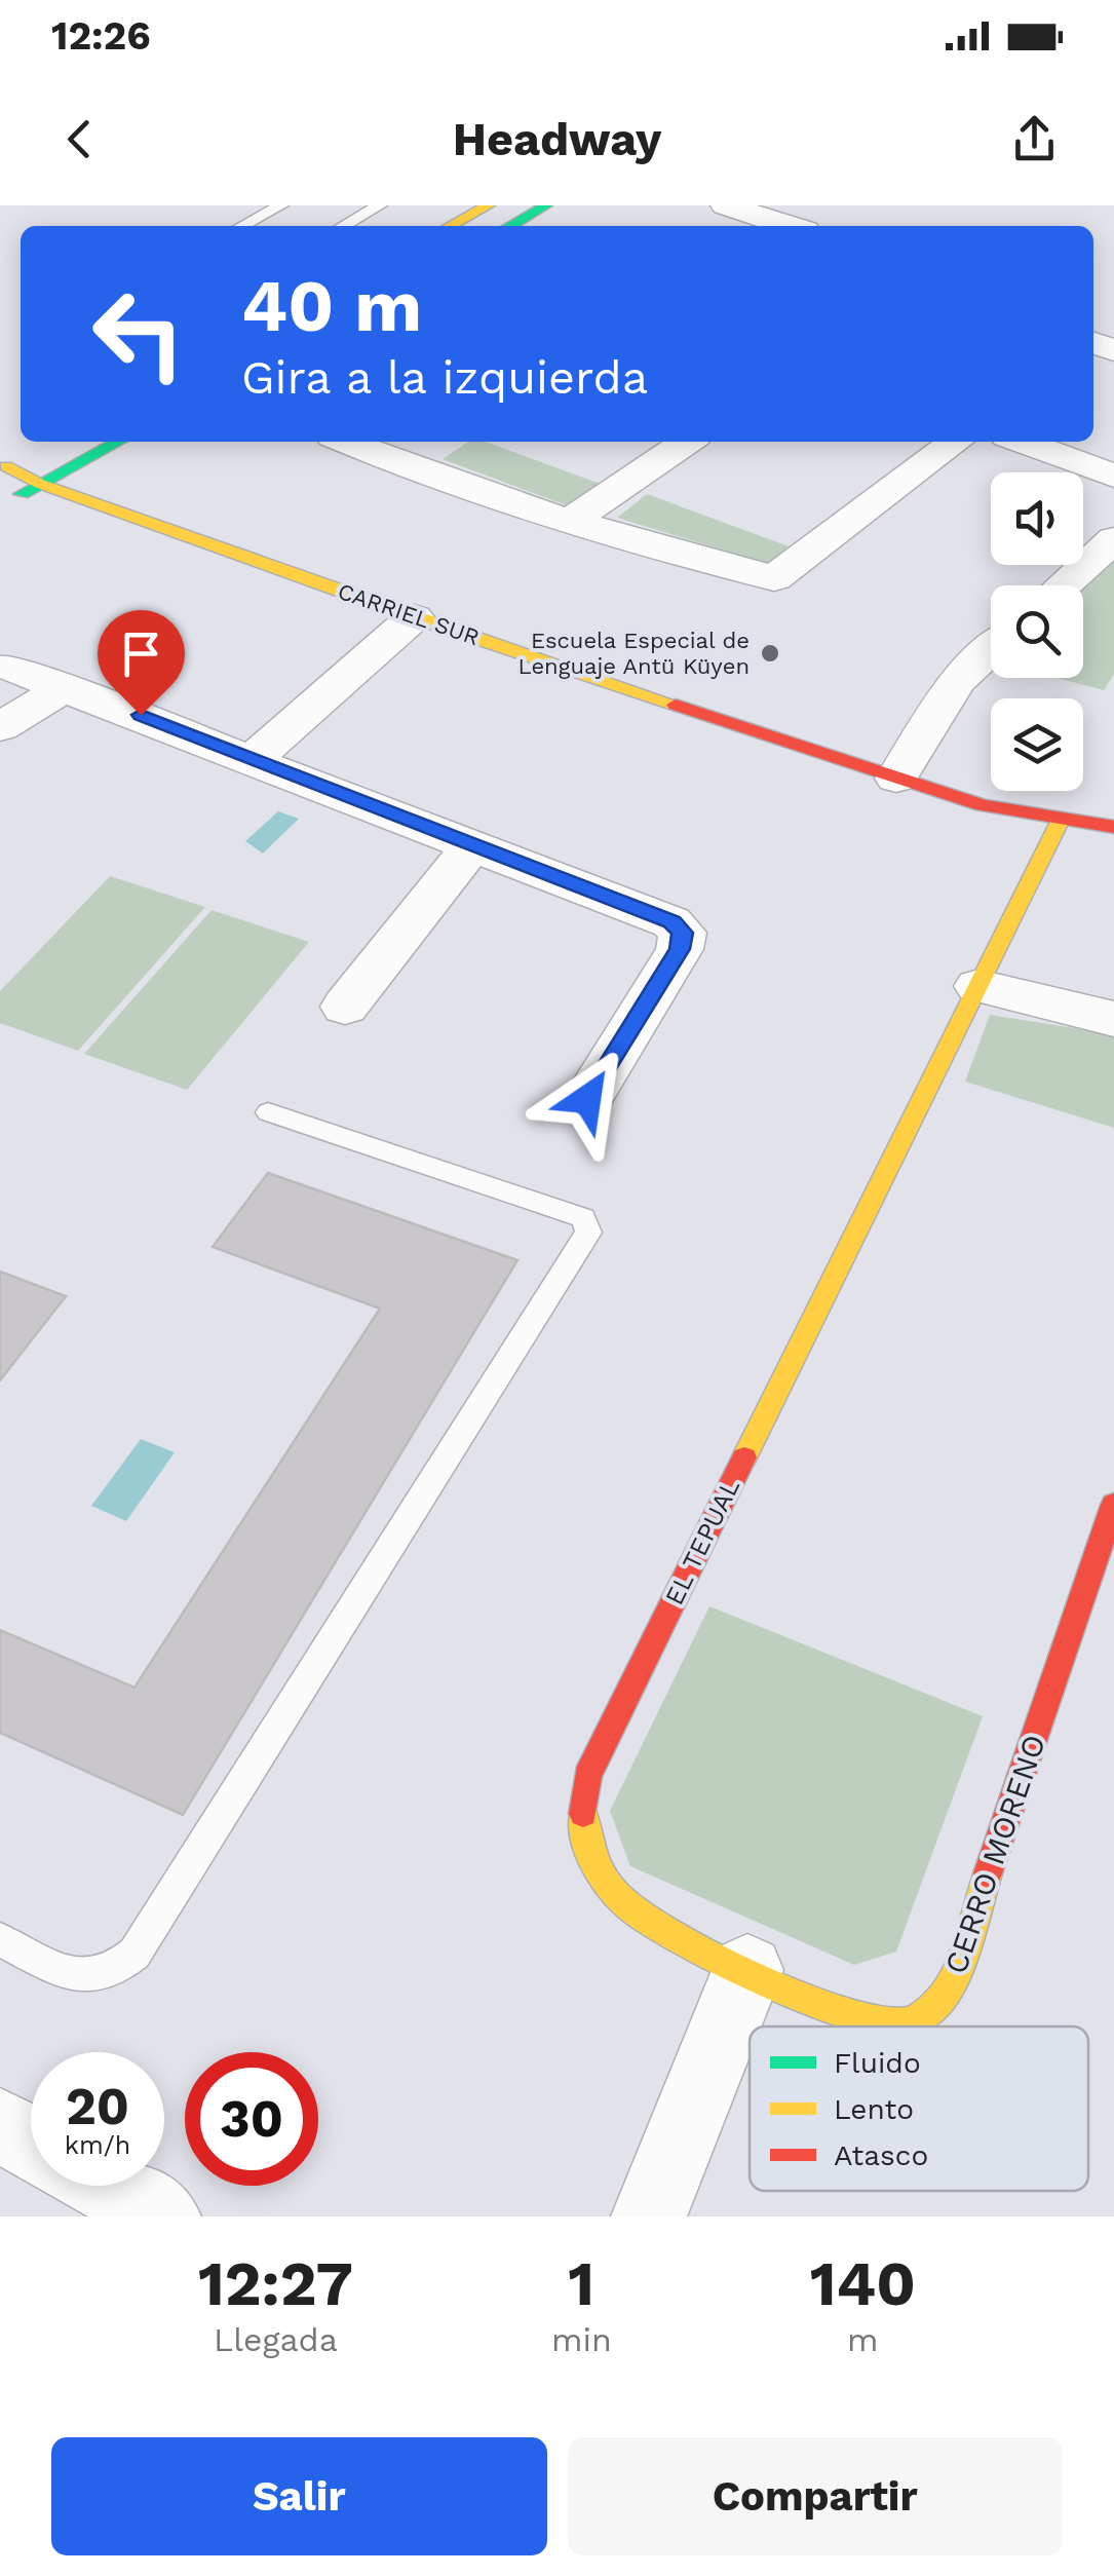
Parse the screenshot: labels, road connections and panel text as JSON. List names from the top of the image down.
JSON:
{
  "streets": {
    "street": ["CARRIEL SUR", "EL TEPUAL", "CERRO MORENO"]
  },
  "crossings": [
    ["CARRIEL SUR", "EL TEPUAL"],
    ["EL TEPUAL", "CERRO MORENO"]
  ],
  "places": ["Escuela Especial de Lenguaje Antü Küyen"],
  "legend": ["Fluido", "Lento", "Atasco"],
  "page": {
    "status": "12:26",
    "header": "Headway",
    "turn": ["40 m", "Gira a la izquierda"],
    "speed": "20 km/h",
    "limit": "30",
    "eta": [
      "12:27",
      "Llegada",
      "1",
      "min",
      "140",
      "m"
    ],
    "buttons": ["Salir", "Compartir"]
  }
}
